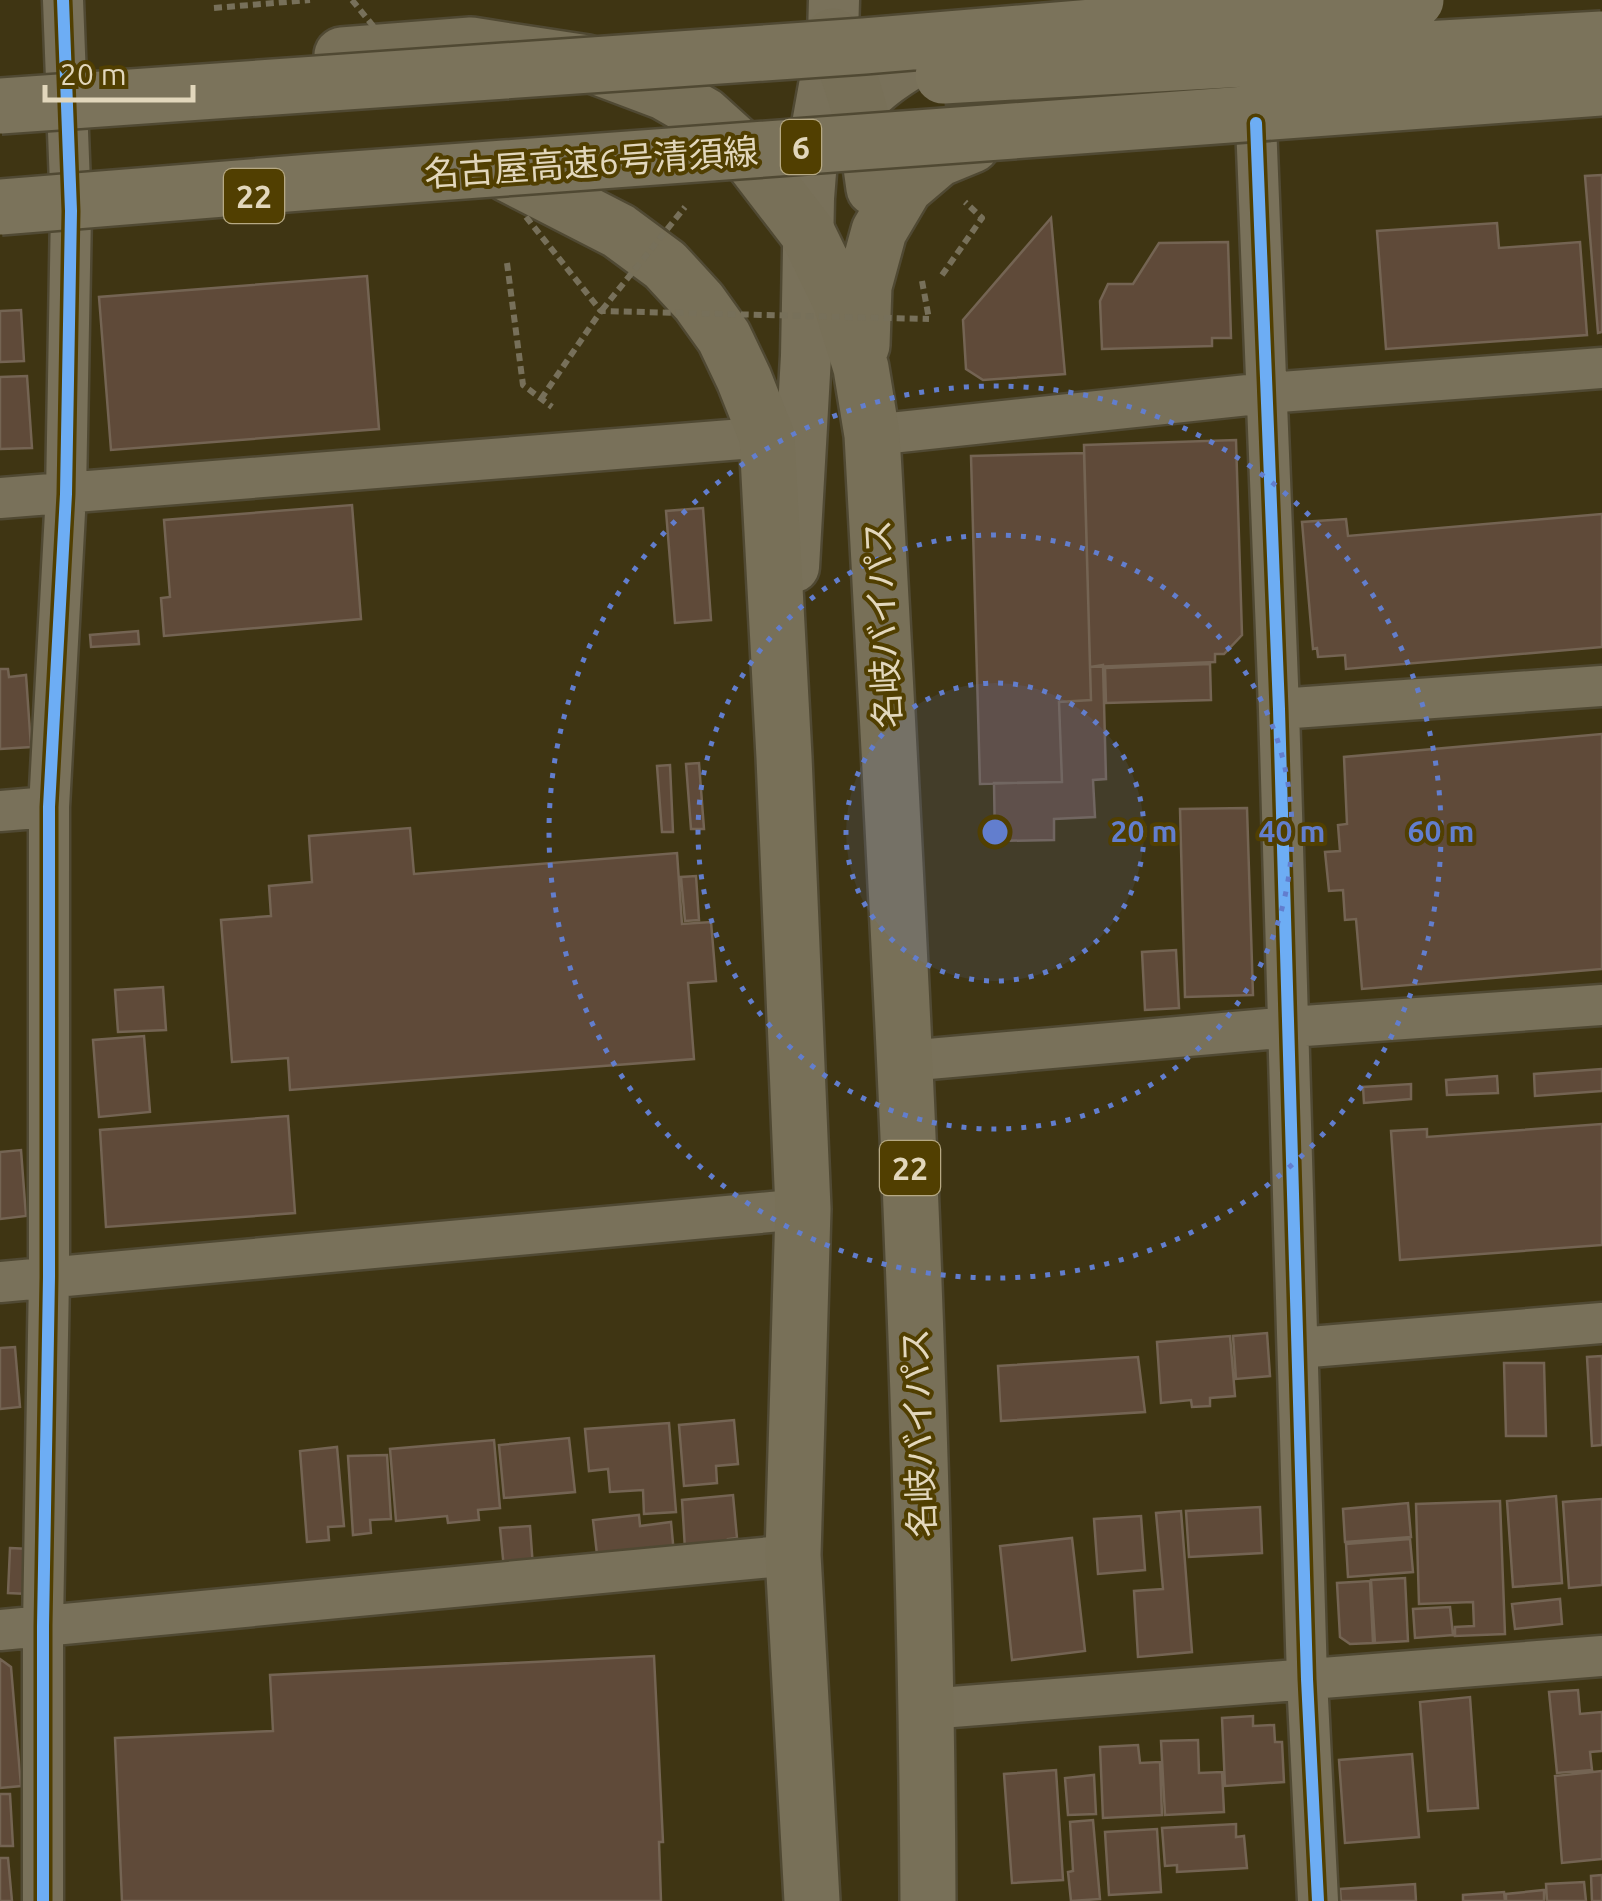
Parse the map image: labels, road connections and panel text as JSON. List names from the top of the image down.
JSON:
{
  "streets": {
    "highway": [
      "6",
      "名古屋高速6号清須線",
      "22",
      "名岐バイパス"
    ]
  },
  "scale_bar": "20 m",
  "rings": ["20 m", "40 m", "60 m"]
}
